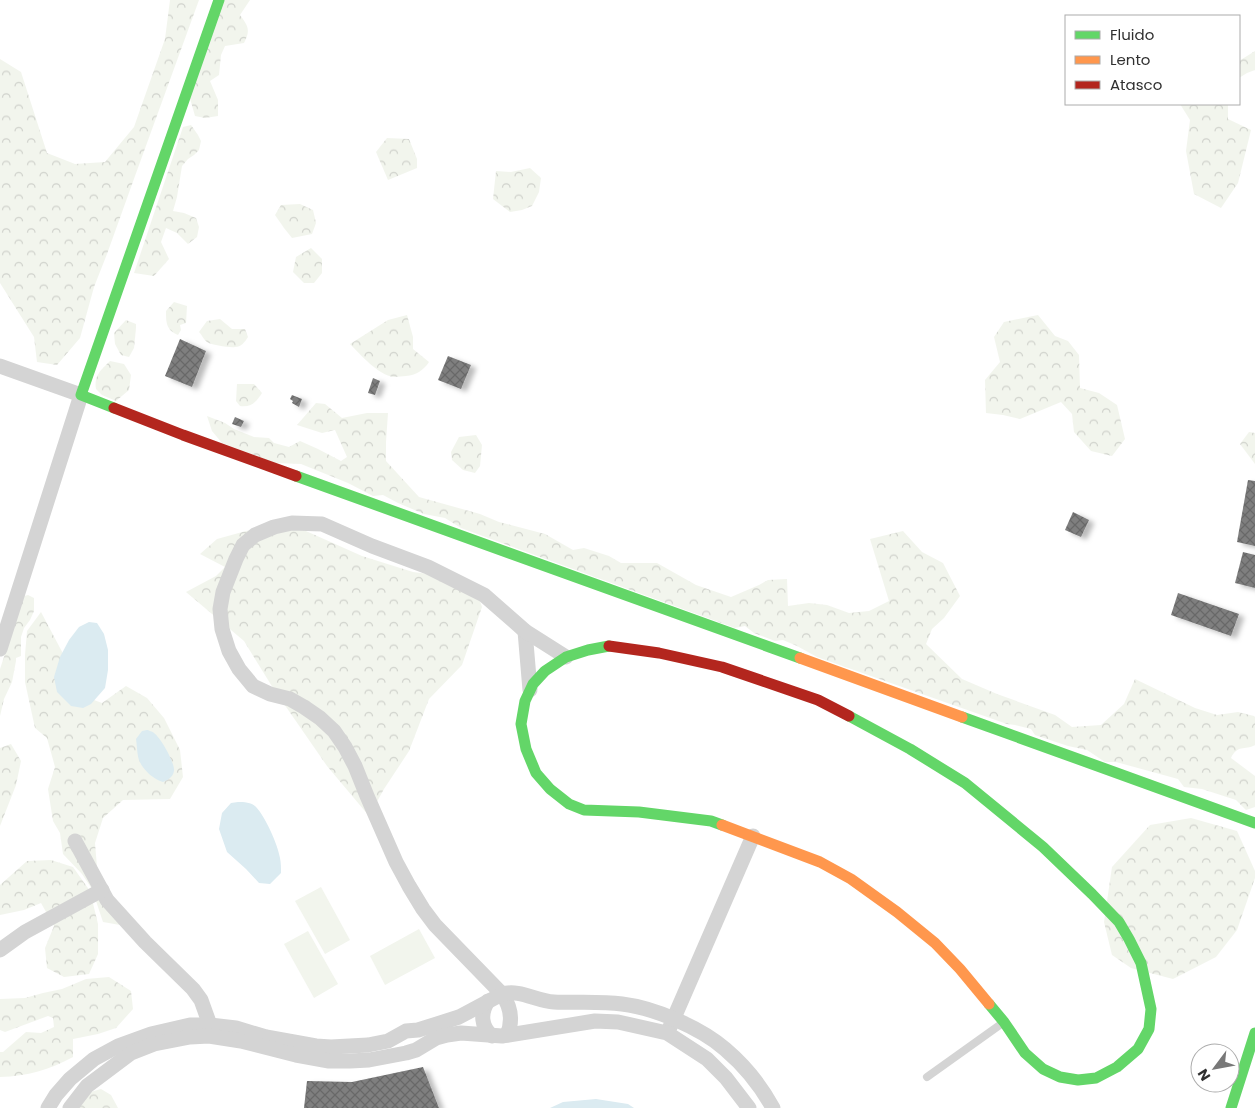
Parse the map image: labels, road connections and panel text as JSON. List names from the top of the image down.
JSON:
{
  "legend": ["Fluido", "Lento", "Atasco"],
  "north": "bottom left"
}
